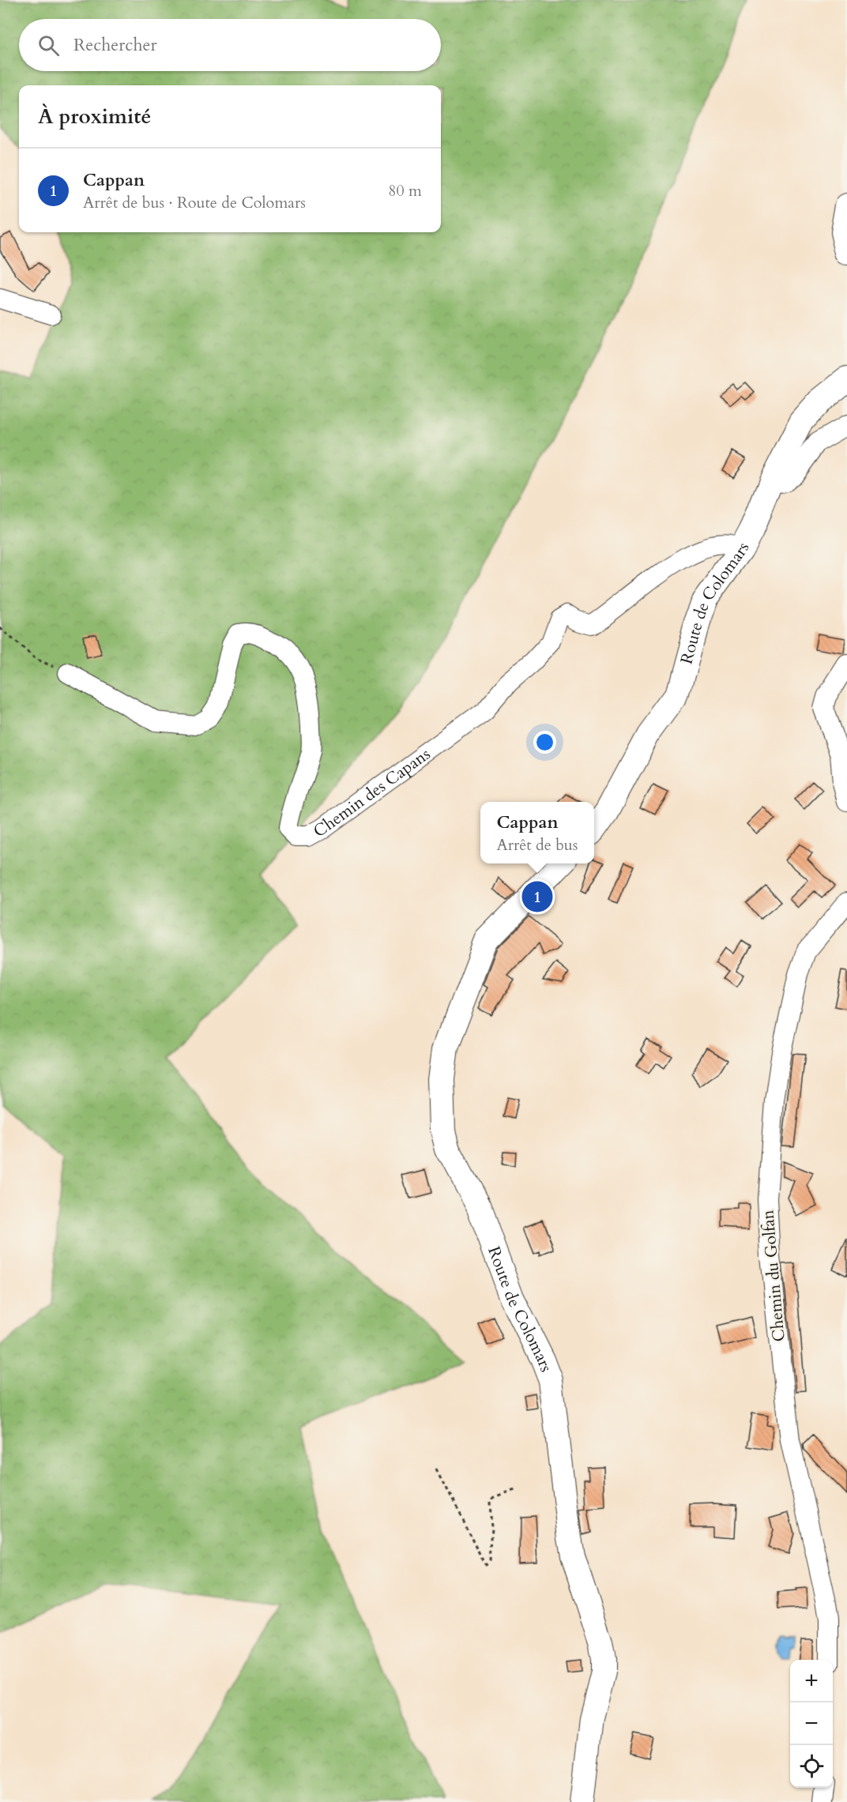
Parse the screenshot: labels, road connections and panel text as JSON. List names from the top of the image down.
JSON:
{
  "streets": {
    "main road": ["Route de Colomars"],
    "street": ["Chemin des Capans", "Chemin du Golfan"]
  },
  "crossings": [
    ["Route de Colomars", "Chemin des Capans"]
  ],
  "page": {
    "search": "Rechercher",
    "heading": "À proximité",
    "list": [
      {
        "mark": "1",
        "name": "Cappan",
        "note": "Arrêt de bus · Route de Colomars",
        "value": "80 m"
      }
    ],
    "popup": ["Cappan", "Arrêt de bus"],
    "pins": "1",
    "map_buttons": ["+", "−"]
  }
}
